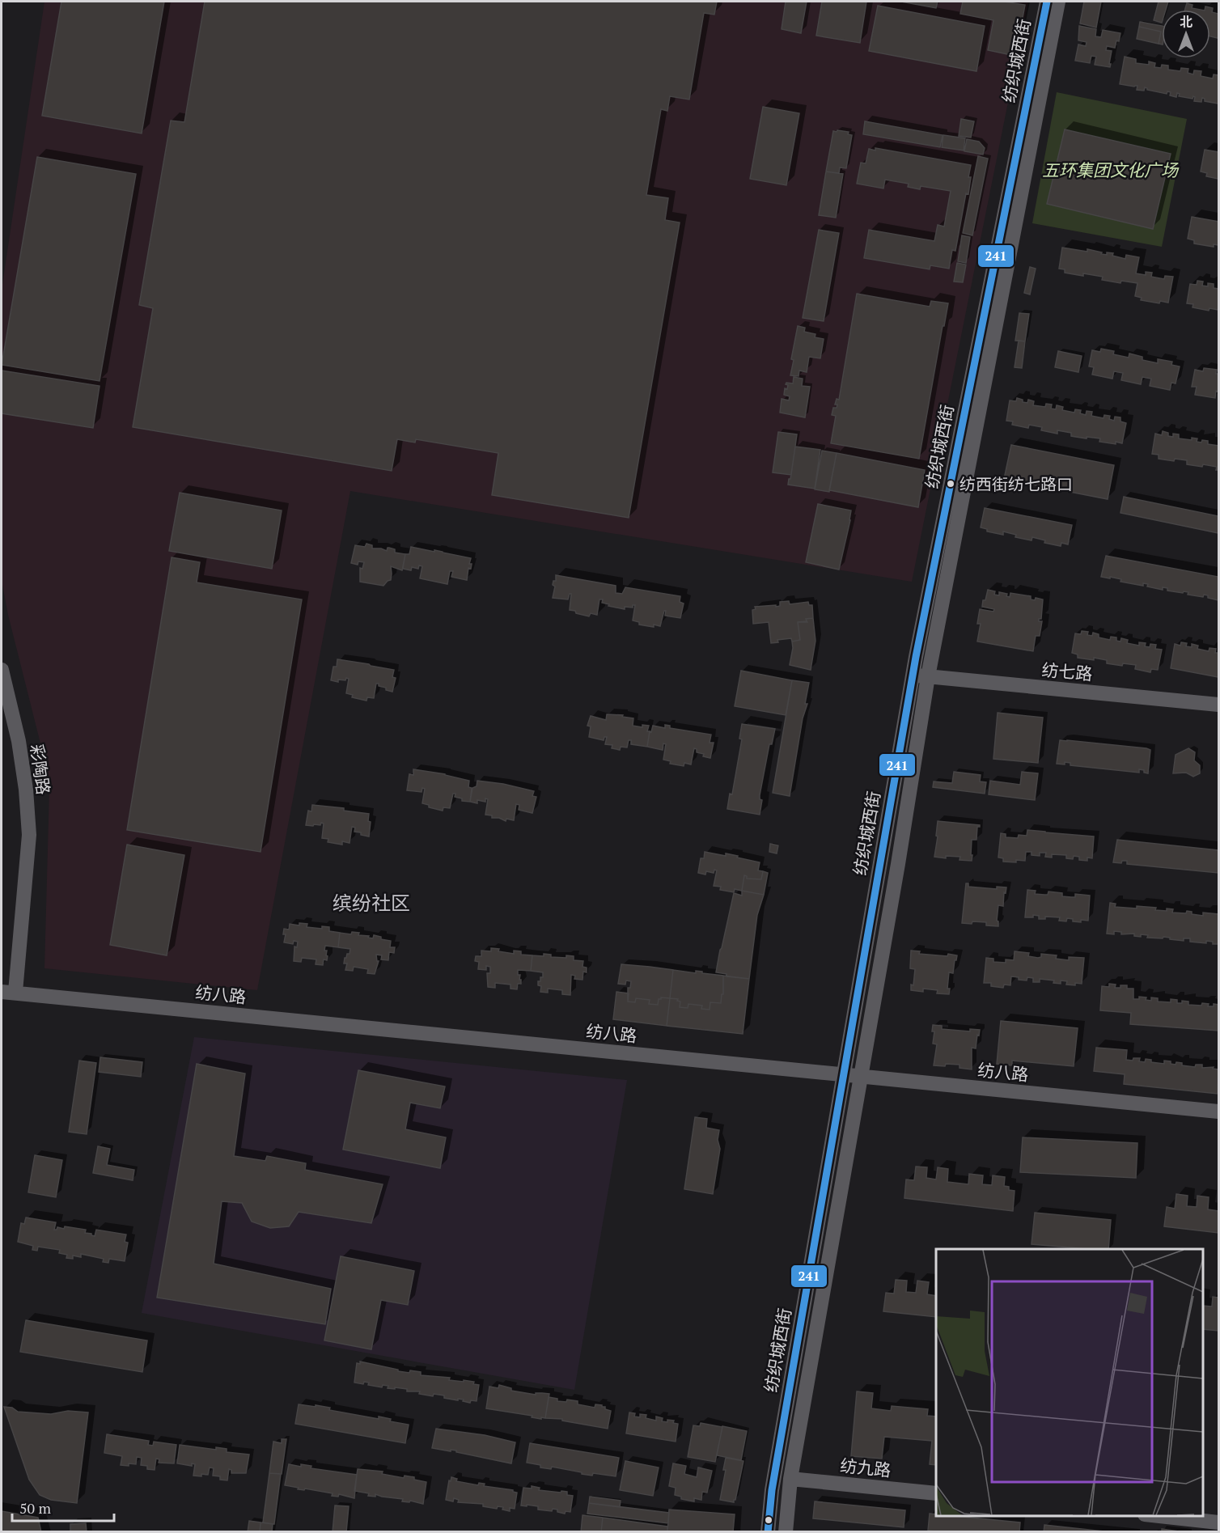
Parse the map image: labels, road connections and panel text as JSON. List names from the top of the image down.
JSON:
{
  "streets": {
    "street": [
      "纺织城西街",
      "纺七路",
      "彩陶路",
      "纺八路",
      "纺九路"
    ]
  },
  "crossings": [
    ["纺织城西街", "纺七路"],
    ["纺织城西街", "纺八路"],
    ["纺织城西街", "纺九路"],
    ["彩陶路", "纺八路"]
  ],
  "districts": ["缤纷社区"],
  "parks": ["五环集团文化广场"],
  "places": ["纺西街纺七路口"],
  "lines": ["transit line 241"],
  "scale_bar": "50 m",
  "north": "top"
}
